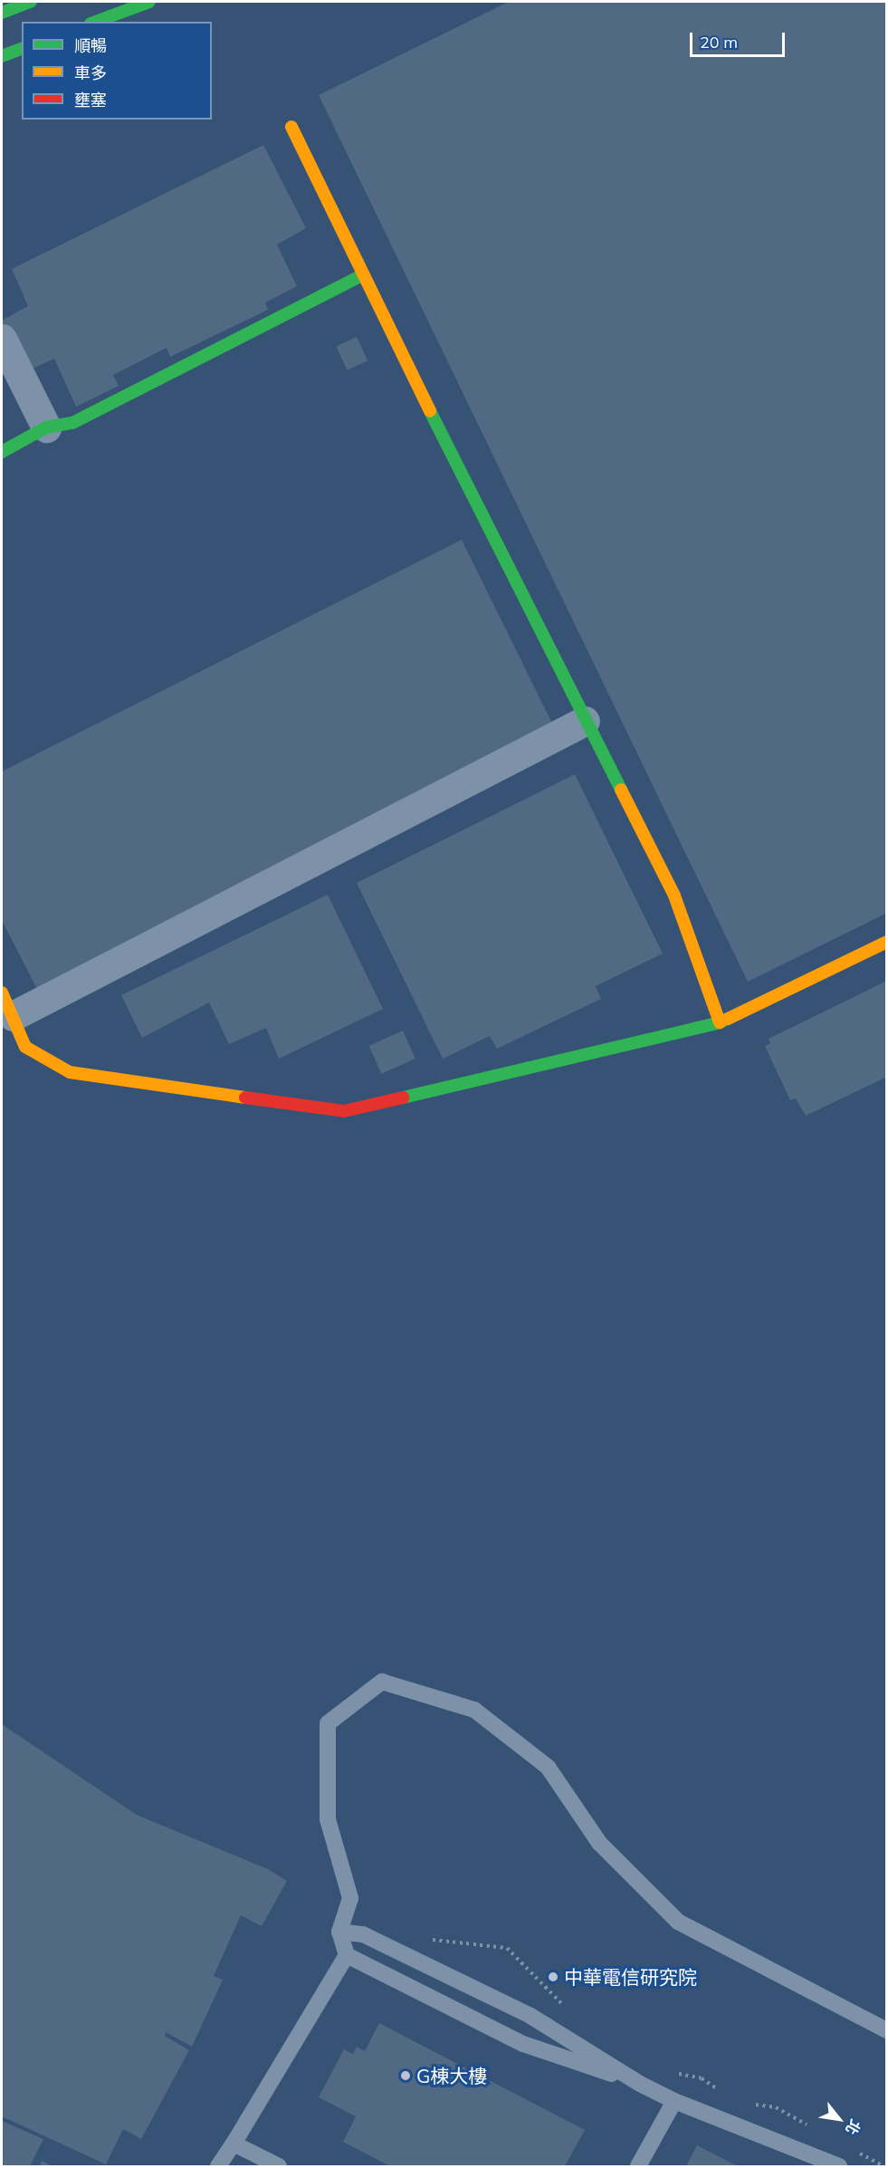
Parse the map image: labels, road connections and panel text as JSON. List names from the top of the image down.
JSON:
{
  "places": ["中華電信研究院", "G棟大樓"],
  "legend": ["順暢", "車多", "壅塞"],
  "scale_bar": "20 m",
  "north": "bottom right"
}
